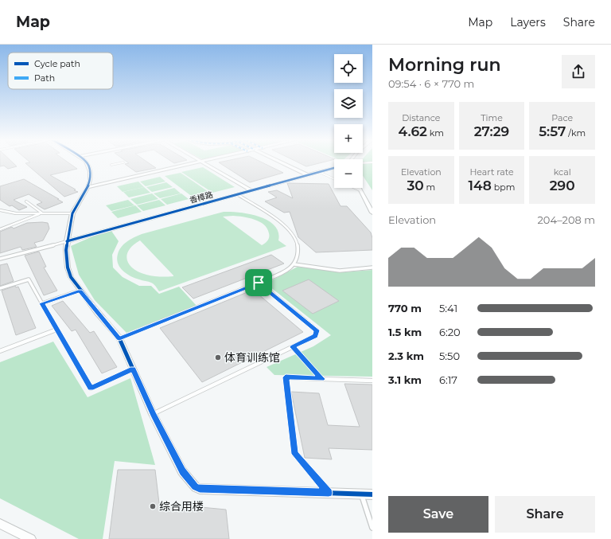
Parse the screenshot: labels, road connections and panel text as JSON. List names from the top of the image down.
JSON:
{
  "streets": {
    "street": ["香樟路"]
  },
  "places": ["体育训练馆", "综合用楼"],
  "legend": ["Cycle path", "Path"],
  "page": {
    "header": "Map",
    "nav": ["Map", "Layers", "Share"],
    "heading": ["Morning run", "09:54 · 6 × 770 m"],
    "map_buttons": ["+", "−"],
    "stats": [
      ["Distance", "4.62 km"],
      ["Time", "27:29"],
      ["Pace", "5:57 /km"],
      ["Elevation", "30 m"],
      ["Heart rate", "148 bpm"],
      ["kcal", "290"]
    ],
    "chart": ["Elevation", "204–208 m"],
    "list": [
      {
        "name": "770 m",
        "note": "5:41"
      },
      {
        "name": "1.5 km",
        "note": "6:20"
      },
      {
        "name": "2.3 km",
        "note": "5:50"
      },
      {
        "name": "3.1 km",
        "note": "6:17"
      }
    ],
    "buttons": ["Save", "Share"]
  }
}
